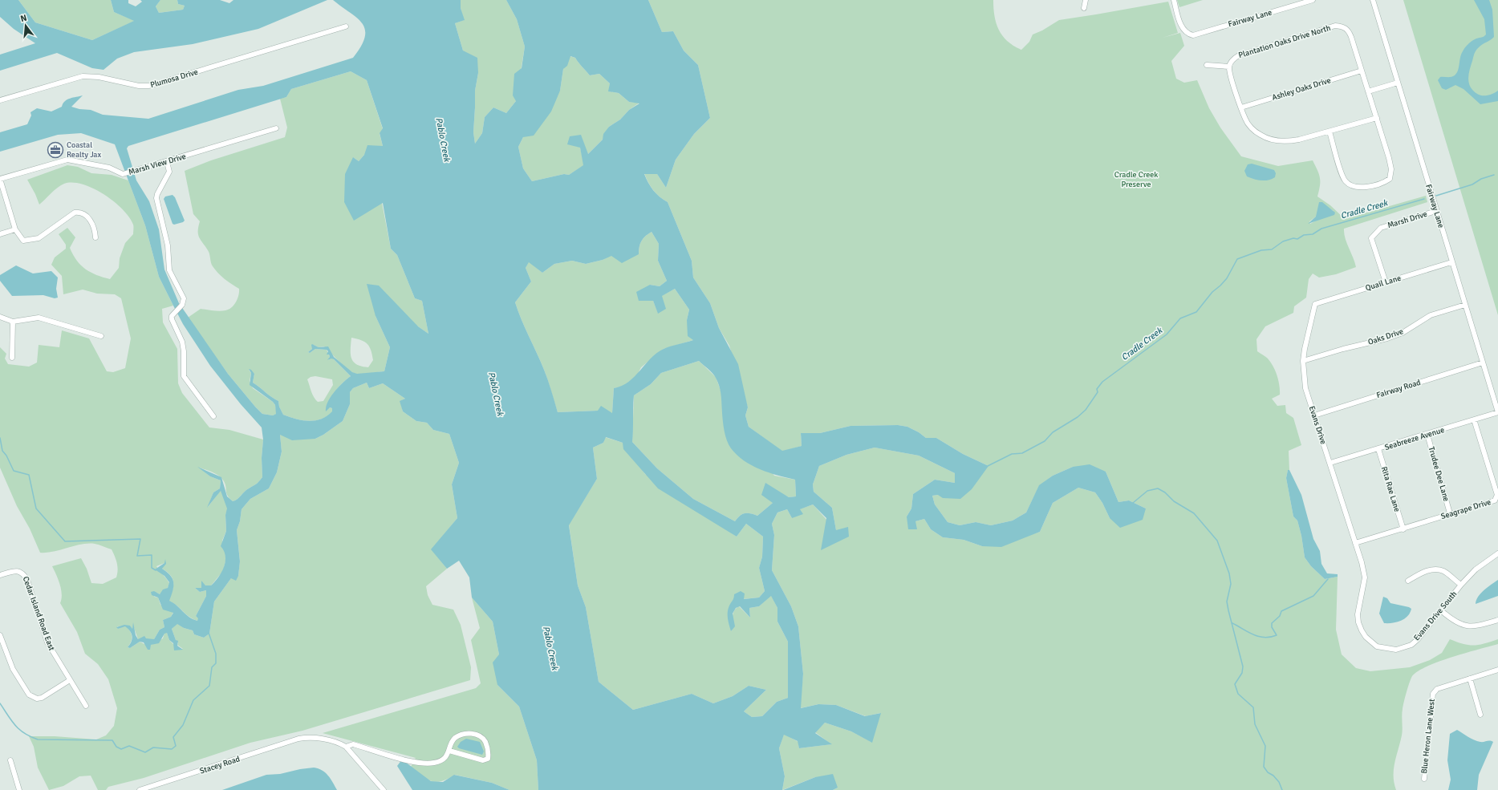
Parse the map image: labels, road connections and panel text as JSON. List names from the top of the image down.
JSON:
{
  "streets": {
    "street": [
      "Fairway Lane",
      "Plantation Oaks Drive North",
      "Plumosa Drive",
      "Ashley Oaks Drive",
      "Marsh View Drive",
      "Marsh Drive",
      "Quail Lane",
      "Oaks Drive",
      "Fairway Road",
      "Evans Drive",
      "Seabreeze Avenue",
      "Trudee Dee Lane",
      "Rita Rae Lane",
      "Seagrape Drive",
      "Cedar Island Road East",
      "Evans Drive South",
      "Blue Heron Lane West",
      "Stacey Road"
    ]
  },
  "crossings": [
    ["Fairway Lane", "Marsh Drive"],
    ["Fairway Lane", "Quail Lane"],
    ["Fairway Lane", "Oaks Drive"],
    ["Fairway Lane", "Fairway Road"],
    ["Fairway Lane", "Seabreeze Avenue"],
    ["Plantation Oaks Drive North", "Ashley Oaks Drive"],
    ["Marsh Drive", "Quail Lane"],
    ["Quail Lane", "Evans Drive"],
    ["Oaks Drive", "Evans Drive"],
    ["Fairway Road", "Evans Drive"],
    ["Evans Drive", "Seabreeze Avenue"],
    ["Evans Drive", "Seagrape Drive"],
    ["Evans Drive", "Evans Drive South"],
    ["Seabreeze Avenue", "Trudee Dee Lane"],
    ["Seabreeze Avenue", "Rita Rae Lane"],
    ["Seabreeze Avenue", "Seagrape Drive"],
    ["Trudee Dee Lane", "Seagrape Drive"],
    ["Rita Rae Lane", "Seagrape Drive"],
    ["Seagrape Drive", "Evans Drive South"]
  ],
  "water": ["Pablo Creek", "Cradle Creek"],
  "parks": ["Cradle Creek Preserve"],
  "places": {
    "office": ["Coastal Realty Jax"]
  },
  "north": "top"
}
